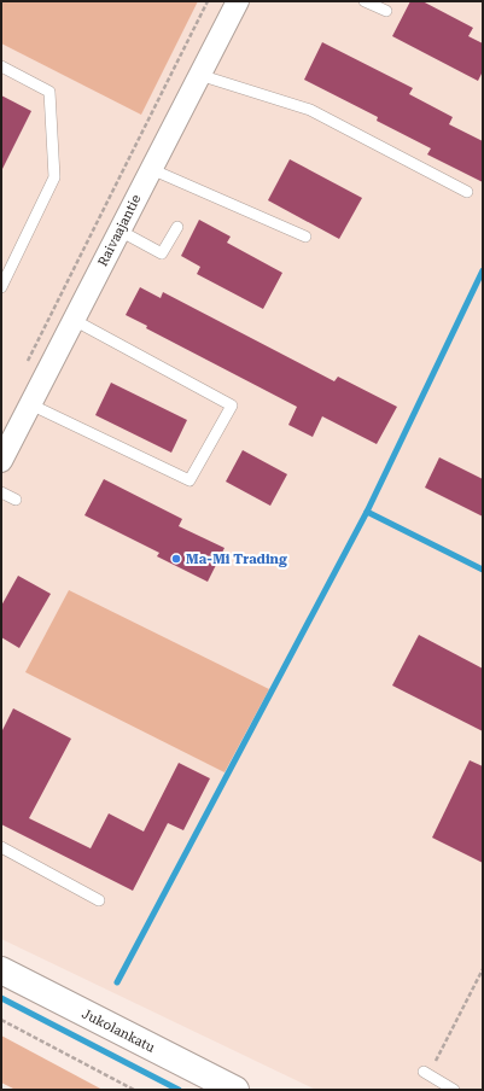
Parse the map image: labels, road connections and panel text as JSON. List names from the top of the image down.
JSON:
{
  "streets": {
    "main road": ["Jukolankatu"],
    "street": ["Raivaajantie"]
  },
  "places": ["Ma-Mi Trading"]
}
